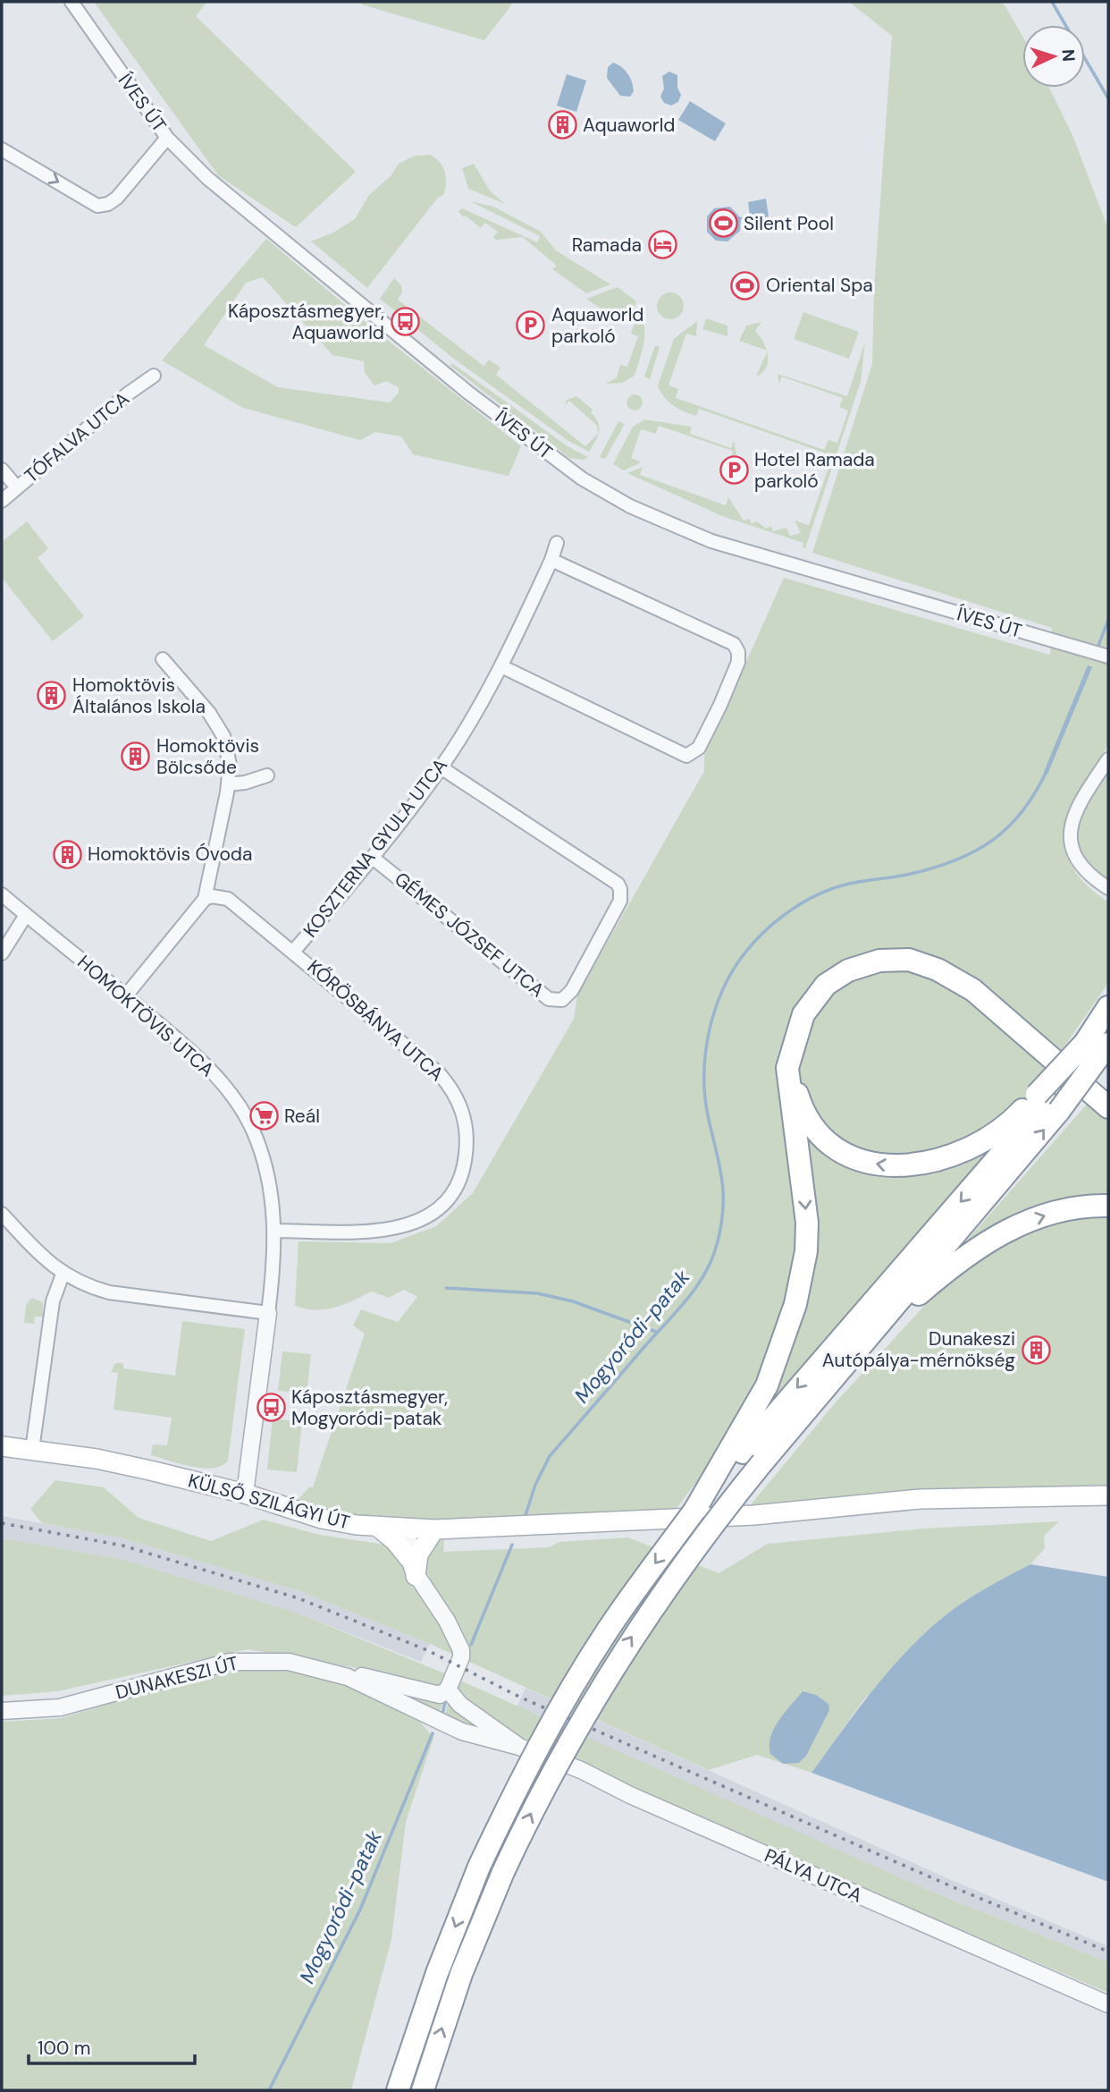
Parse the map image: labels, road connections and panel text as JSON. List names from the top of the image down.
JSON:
{
  "streets": {
    "main road": ["KÜLSŐ SZILÁGYI ÚT"],
    "street": [
      "ÍVES ÚT",
      "TÓFALVA UTCA",
      "KOSZTERNA GYULA UTCA",
      "GÉMES JÓZSEF UTCA",
      "HOMOKTÖVIS UTCA",
      "KŐRÖSBÁNYA UTCA",
      "DUNAKESZI ÚT",
      "PÁLYA UTCA"
    ]
  },
  "crossings": [
    ["KOSZTERNA GYULA UTCA", "GÉMES JÓZSEF UTCA"],
    ["KOSZTERNA GYULA UTCA", "KŐRÖSBÁNYA UTCA"],
    ["HOMOKTÖVIS UTCA", "KŐRÖSBÁNYA UTCA"],
    ["HOMOKTÖVIS UTCA", "KÜLSŐ SZILÁGYI ÚT"],
    ["DUNAKESZI ÚT", "PÁLYA UTCA"]
  ],
  "water": ["Mogyoródi-patak"],
  "places": {
    "building": [
      "Aquaworld",
      "Homoktövis Általános Iskola",
      "Homoktövis Bölcsőde",
      "Homoktövis Óvoda",
      "Dunakeszi Autópálya-mérnökség"
    ],
    "sports": ["Silent Pool", "Oriental Spa"],
    "hotel": ["Ramada"],
    "bus stop": ["Káposztásmegyer, Aquaworld", "Káposztásmegyer, Mogyoródi-patak"],
    "parking": ["Aquaworld parkoló", "Hotel Ramada parkoló"],
    "supermarket": ["Reál"]
  },
  "scale_bar": "100 m",
  "north": "right"
}
